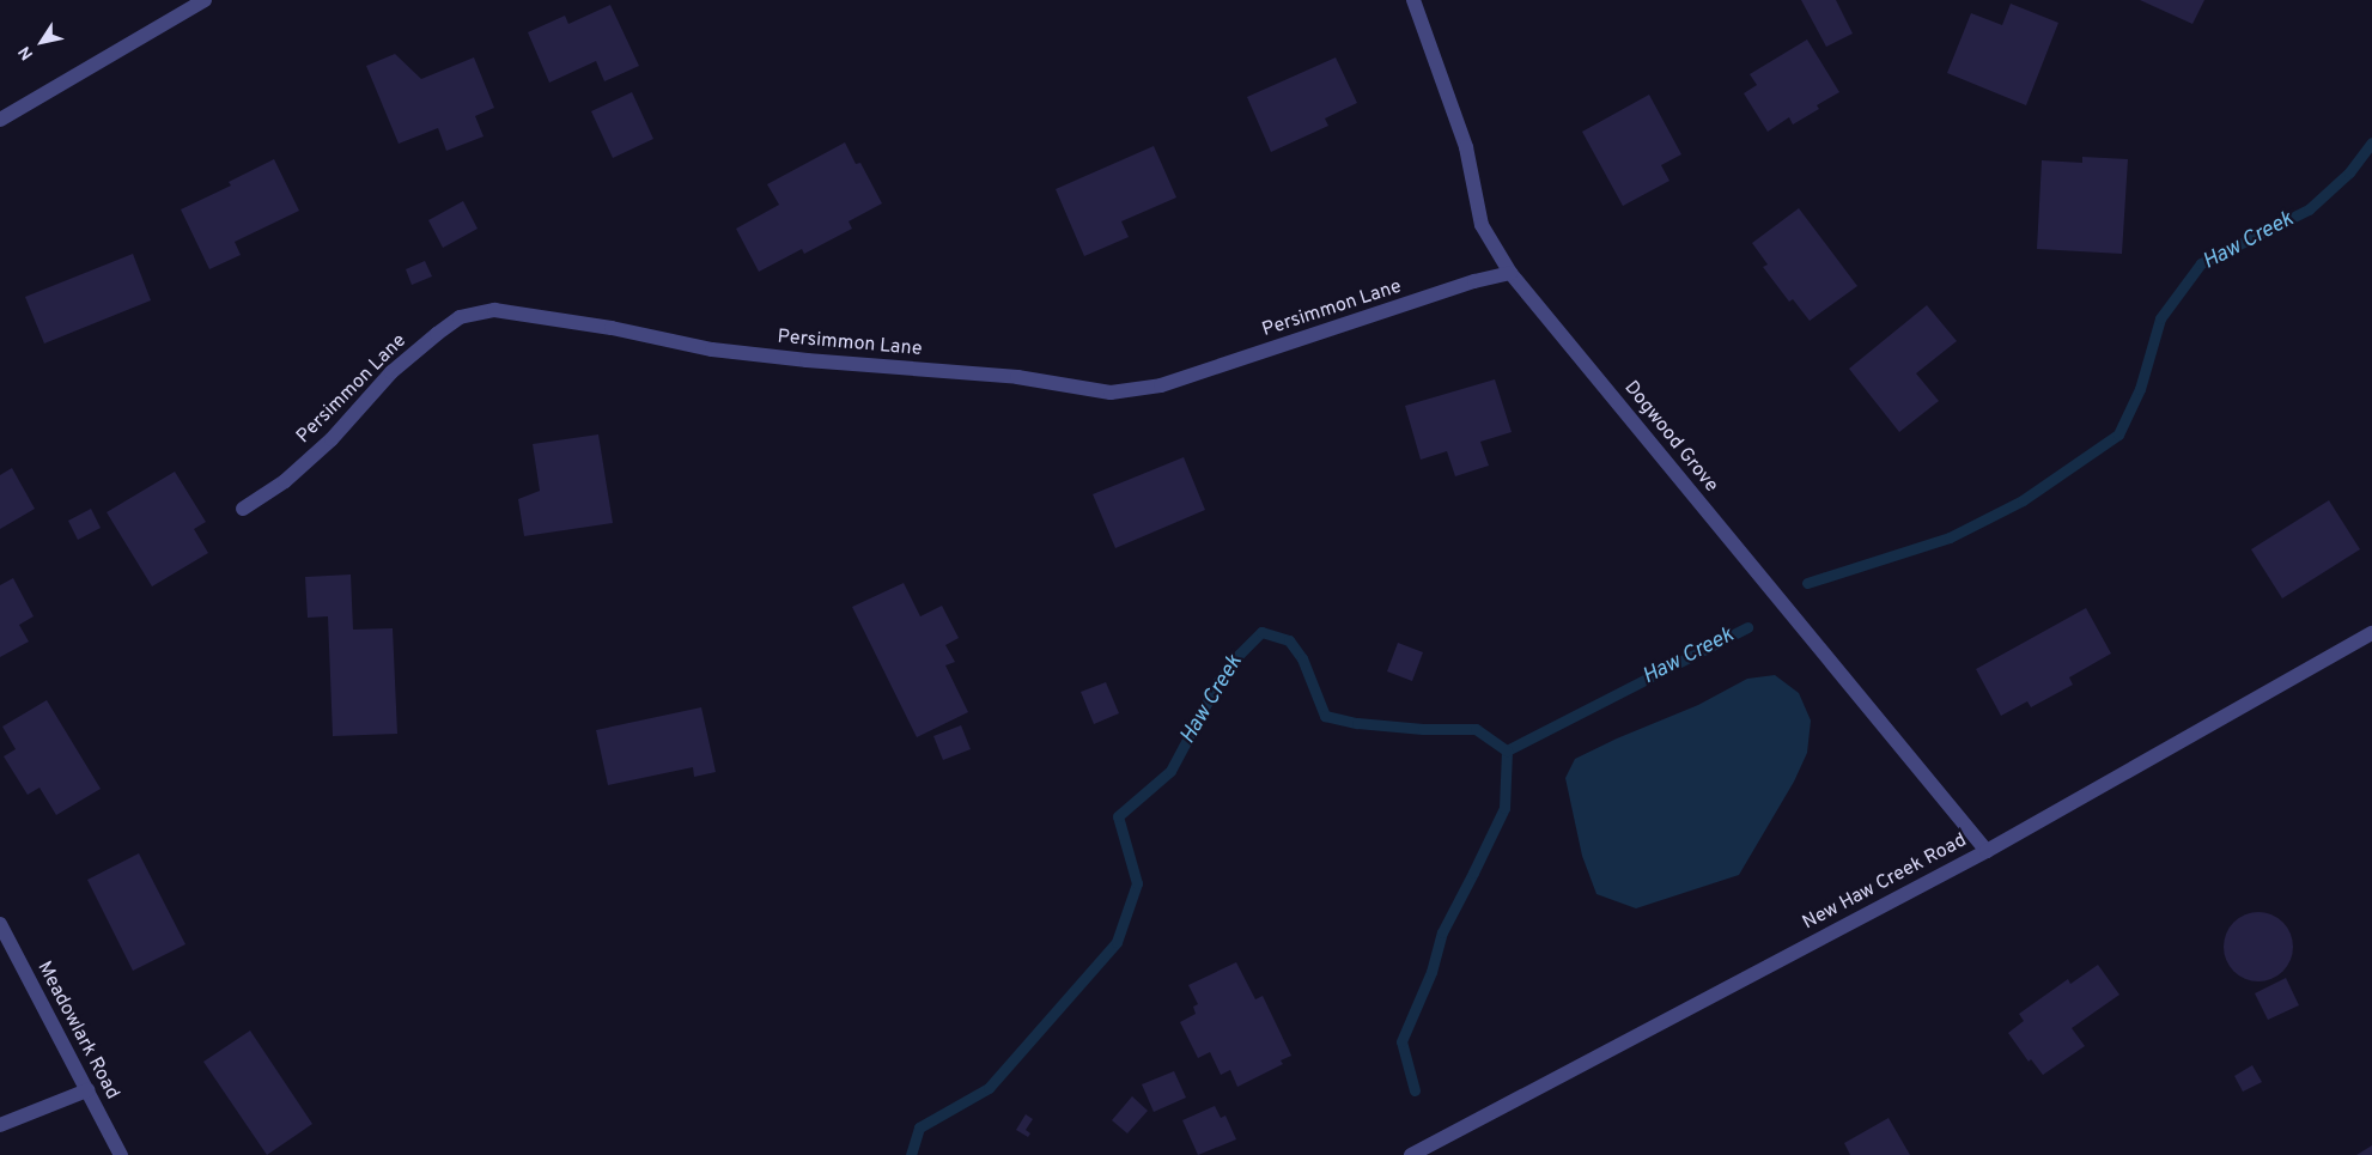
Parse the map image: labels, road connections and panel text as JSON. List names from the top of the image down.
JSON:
{
  "streets": {
    "street": [
      "Persimmon Lane",
      "Dogwood Grove",
      "New Haw Creek Road",
      "Meadowlark Road"
    ]
  },
  "crossings": [
    ["Persimmon Lane", "Dogwood Grove"],
    ["Dogwood Grove", "New Haw Creek Road"]
  ],
  "water": ["Haw Creek"],
  "north": "bottom left"
}
